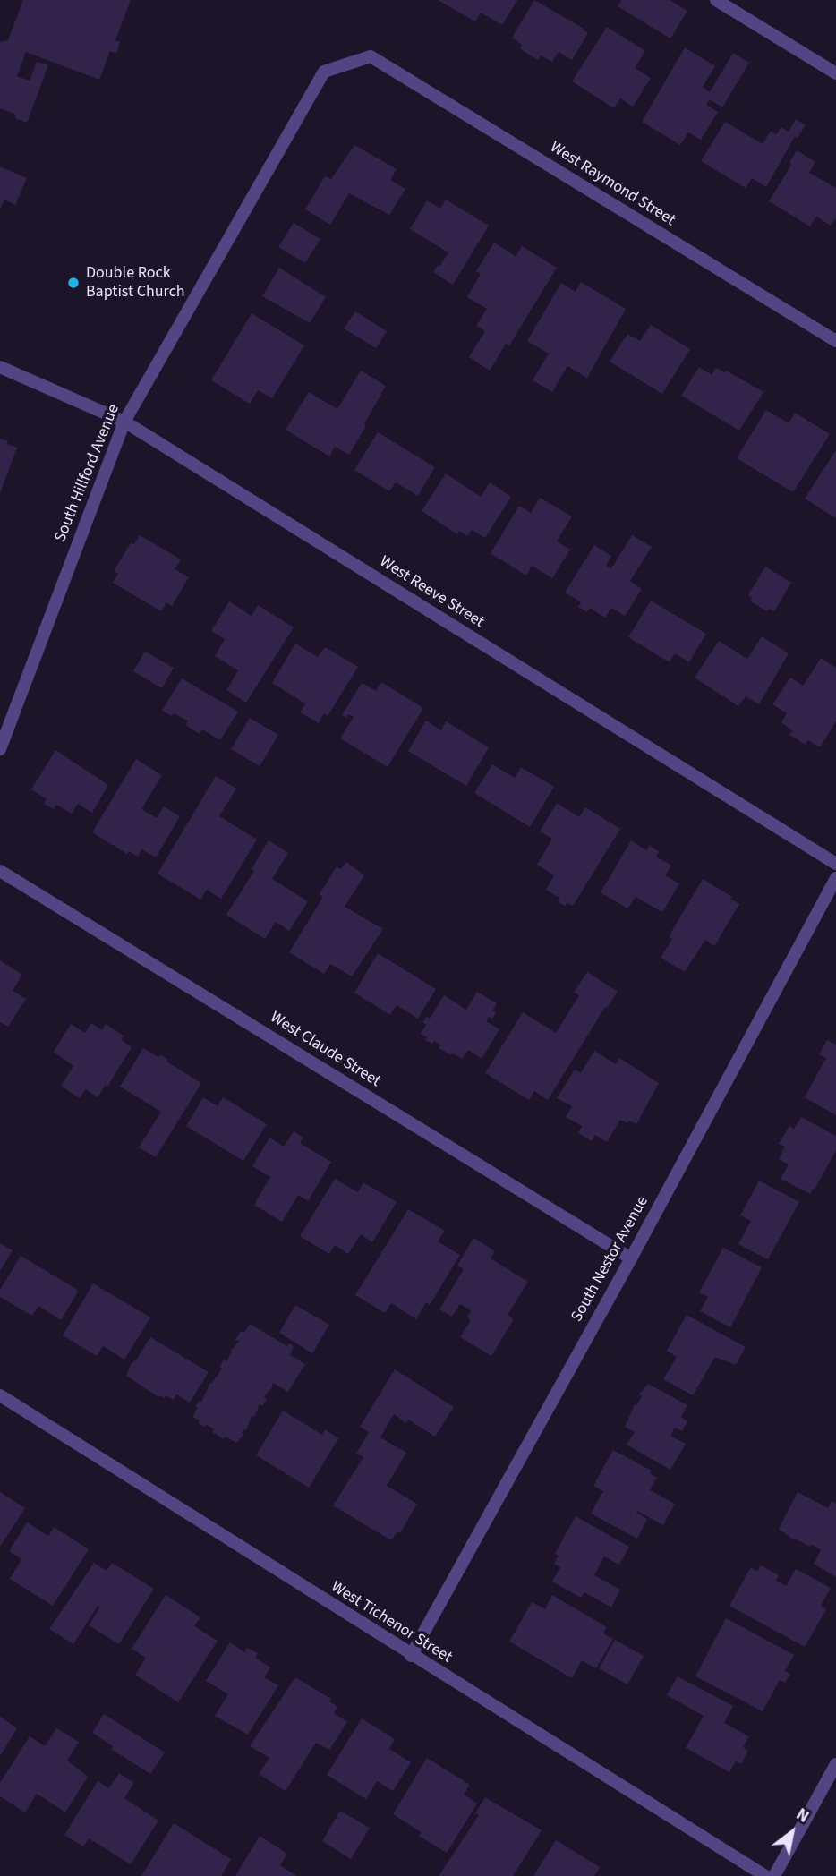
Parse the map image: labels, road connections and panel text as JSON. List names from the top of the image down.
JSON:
{
  "streets": {
    "street": [
      "West Raymond Street",
      "South Hillford Avenue",
      "West Reeve Street",
      "West Claude Street",
      "South Nestor Avenue",
      "West Tichenor Street"
    ]
  },
  "crossings": [
    ["West Raymond Street", "South Hillford Avenue"],
    ["South Hillford Avenue", "West Reeve Street"],
    ["West Claude Street", "South Nestor Avenue"],
    ["South Nestor Avenue", "West Tichenor Street"]
  ],
  "places": ["Double Rock Baptist Church"],
  "north": "top right"
}
